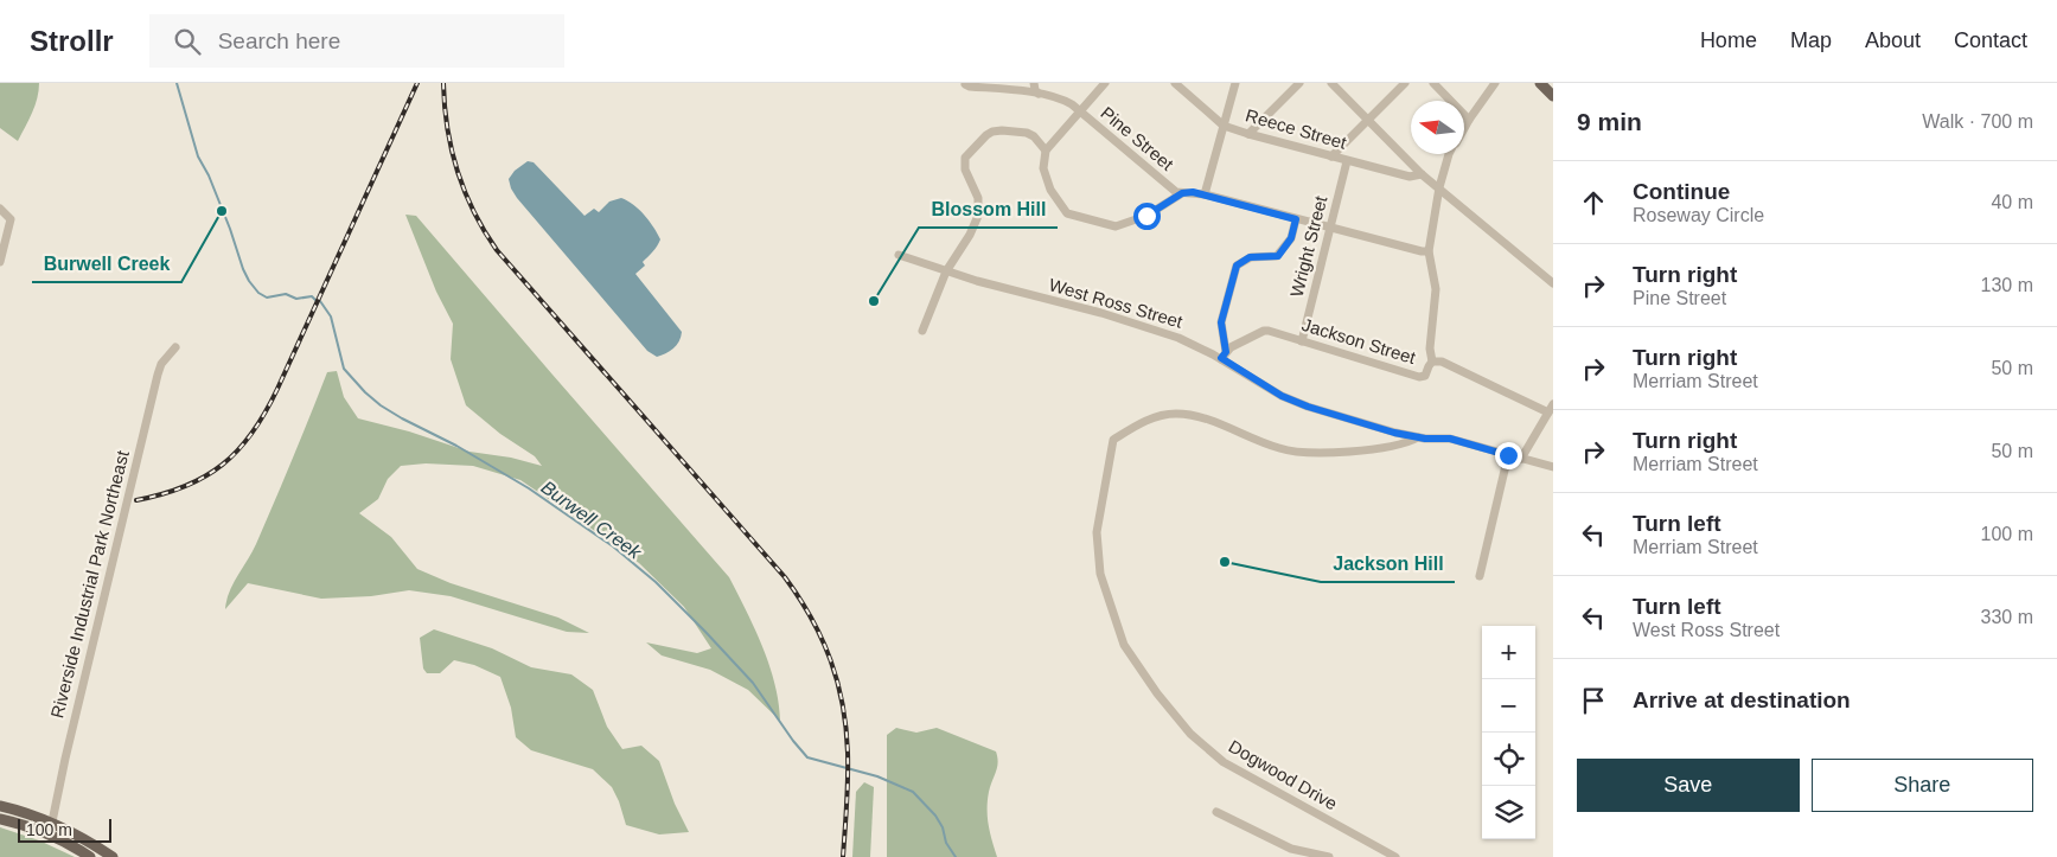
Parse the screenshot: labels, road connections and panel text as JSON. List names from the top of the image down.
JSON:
{
  "streets": {
    "street": [
      "Reece Street",
      "Pine Street",
      "Wright Street",
      "West Ross Street",
      "Jackson Street",
      "Riverside Industrial Park Northeast",
      "Dogwood Drive"
    ]
  },
  "crossings": [
    ["Reece Street", "Wright Street"],
    ["Pine Street", "Wright Street"],
    ["Wright Street", "Jackson Street"],
    ["West Ross Street", "Jackson Street"],
    ["West Ross Street", "Dogwood Drive"]
  ],
  "water": ["Burwell Creek"],
  "places": ["Burwell Creek", "Blossom Hill", "Jackson Hill"],
  "scale_bar": "100 m",
  "north": "left",
  "page": {
    "header": "Strollr",
    "search": "Search here",
    "nav": [
      "Home",
      "Map",
      "About",
      "Contact"
    ],
    "heading": ["9 min", "Walk · 700 m"],
    "list": [
      ["Continue", "Roseway Circle", "40 m"],
      ["Turn right", "Pine Street", "130 m"],
      ["Turn right", "Merriam Street", "50 m"],
      ["Turn right", "Merriam Street", "50 m"],
      ["Turn left", "Merriam Street", "100 m"],
      ["Turn left", "West Ross Street", "330 m"],
      "Arrive at destination"
    ],
    "map_buttons": ["+", "−"],
    "buttons": ["Save", "Share"],
    "scale": "100 m"
  }
}
